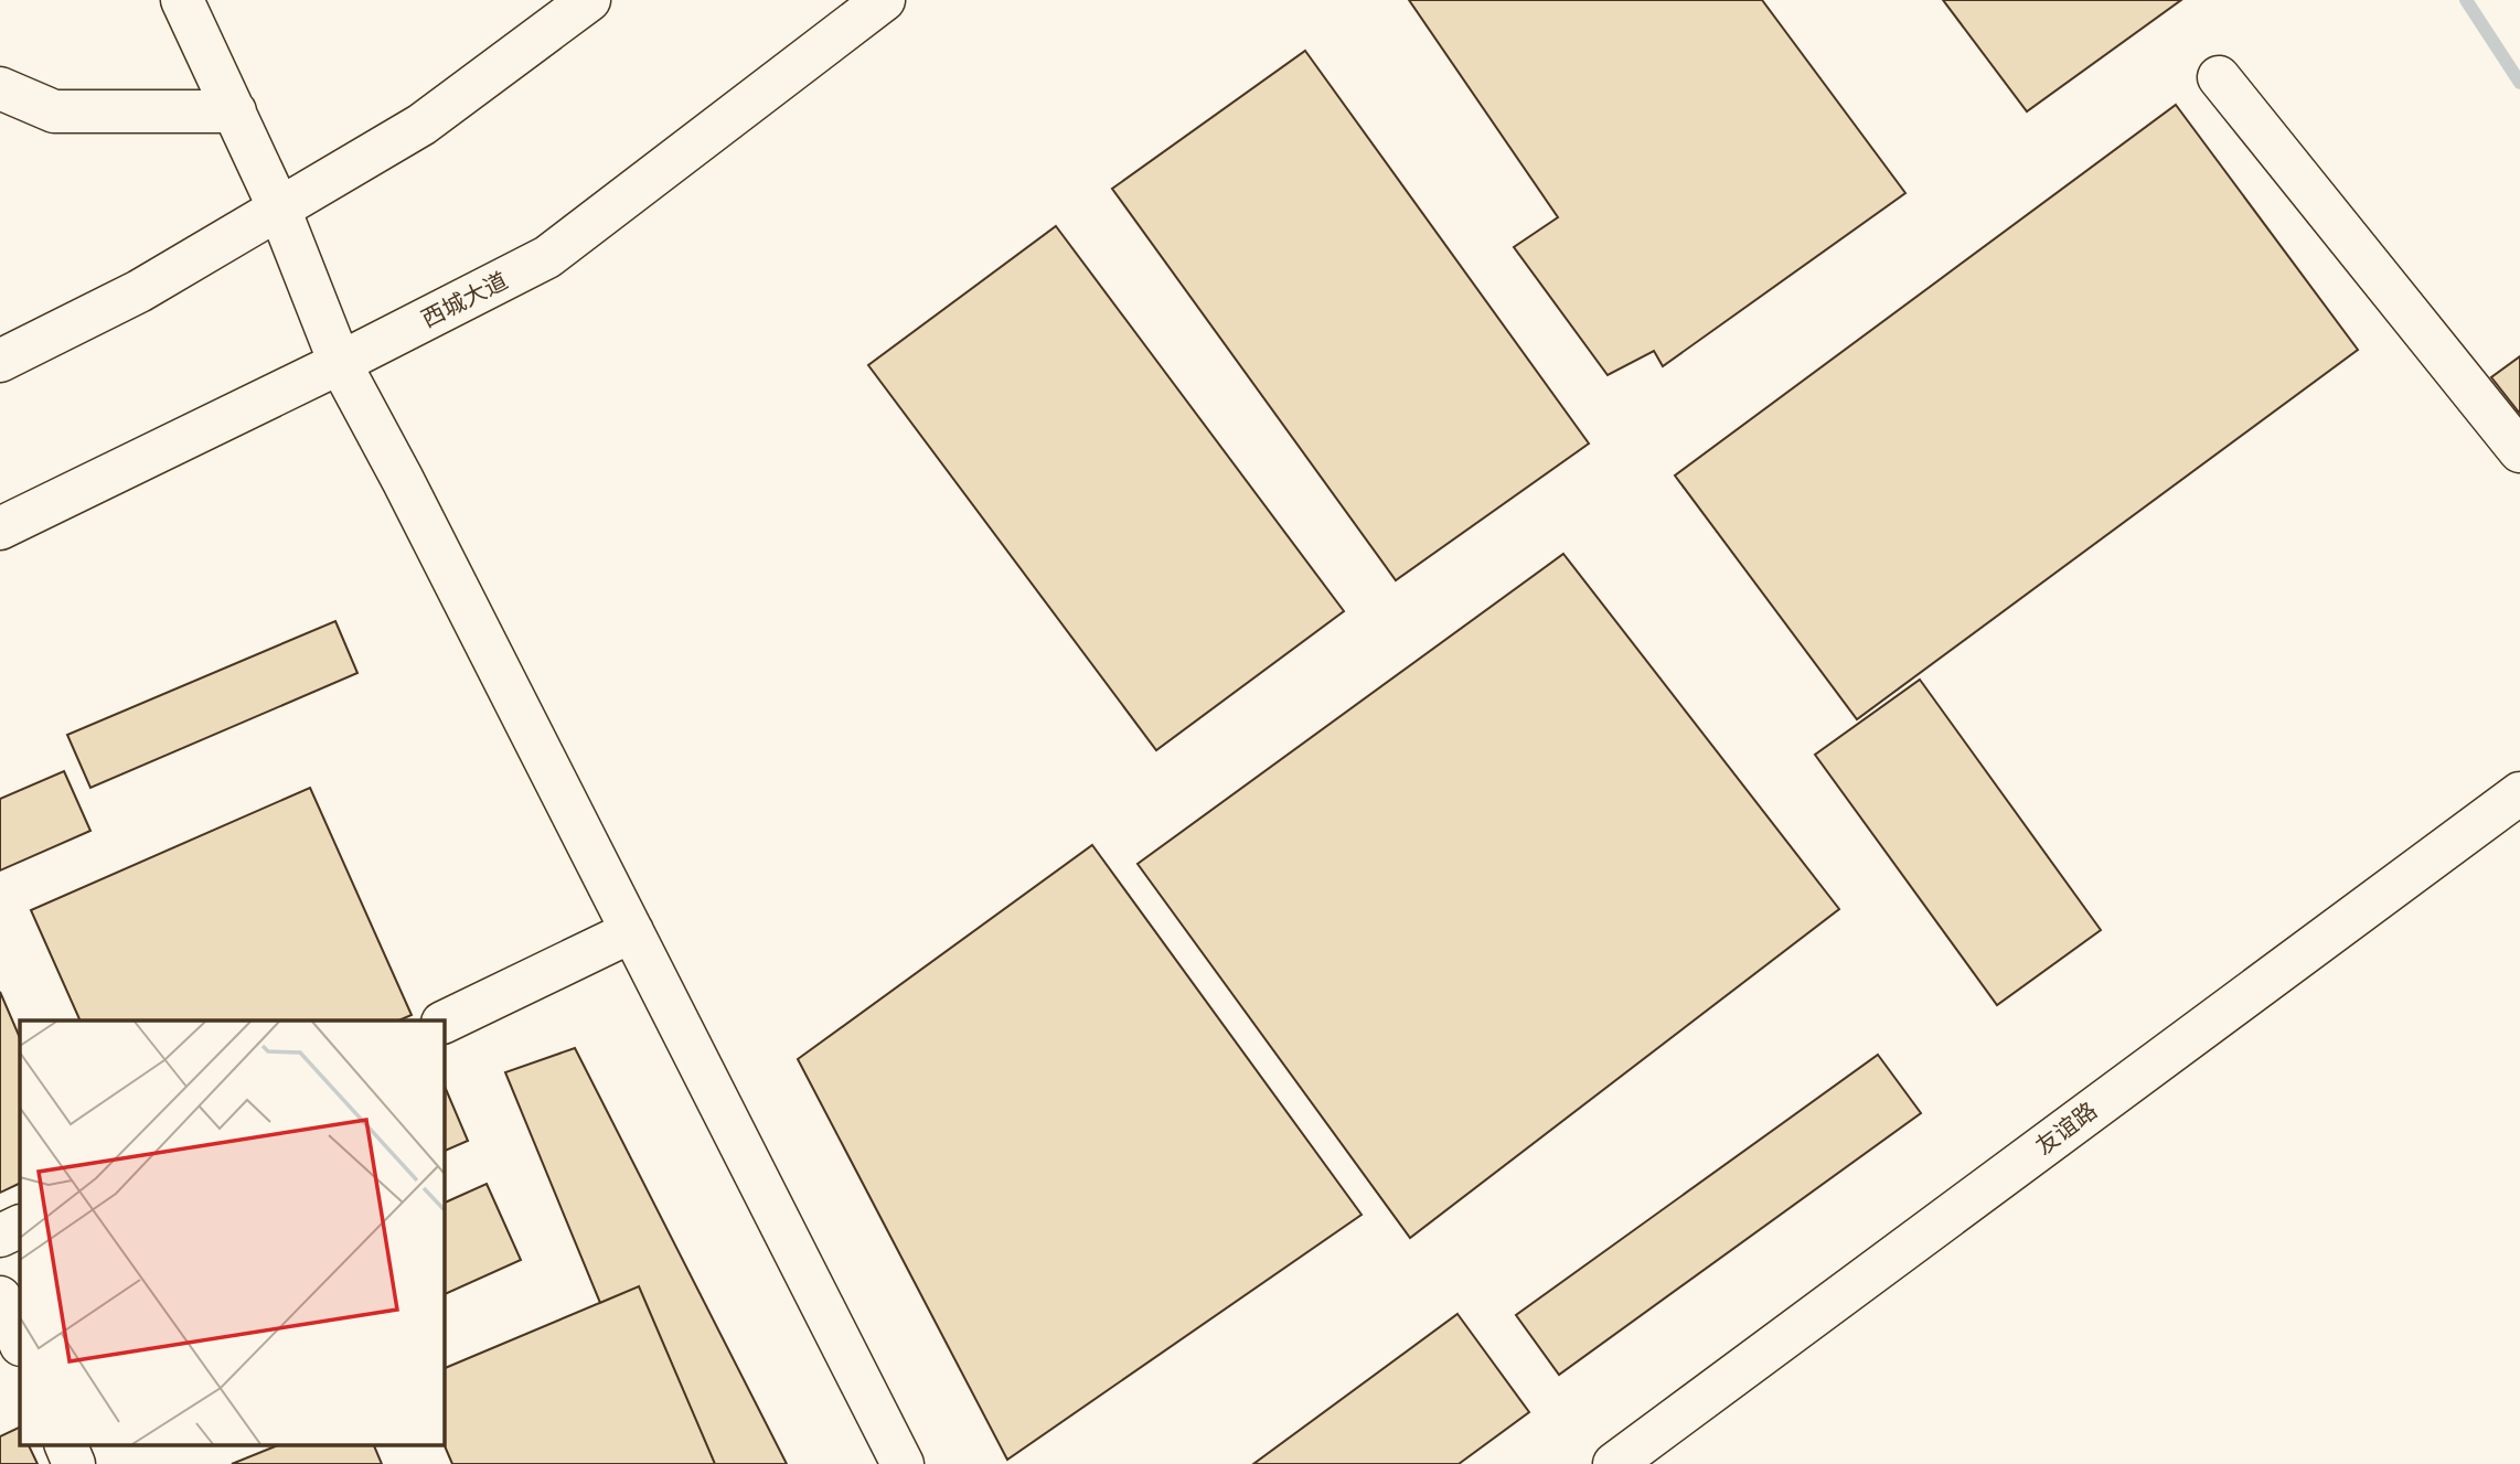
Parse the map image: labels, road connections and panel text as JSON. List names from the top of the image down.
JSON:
{
  "streets": {
    "main road": ["西城大道", "友谊路"]
  }
}
